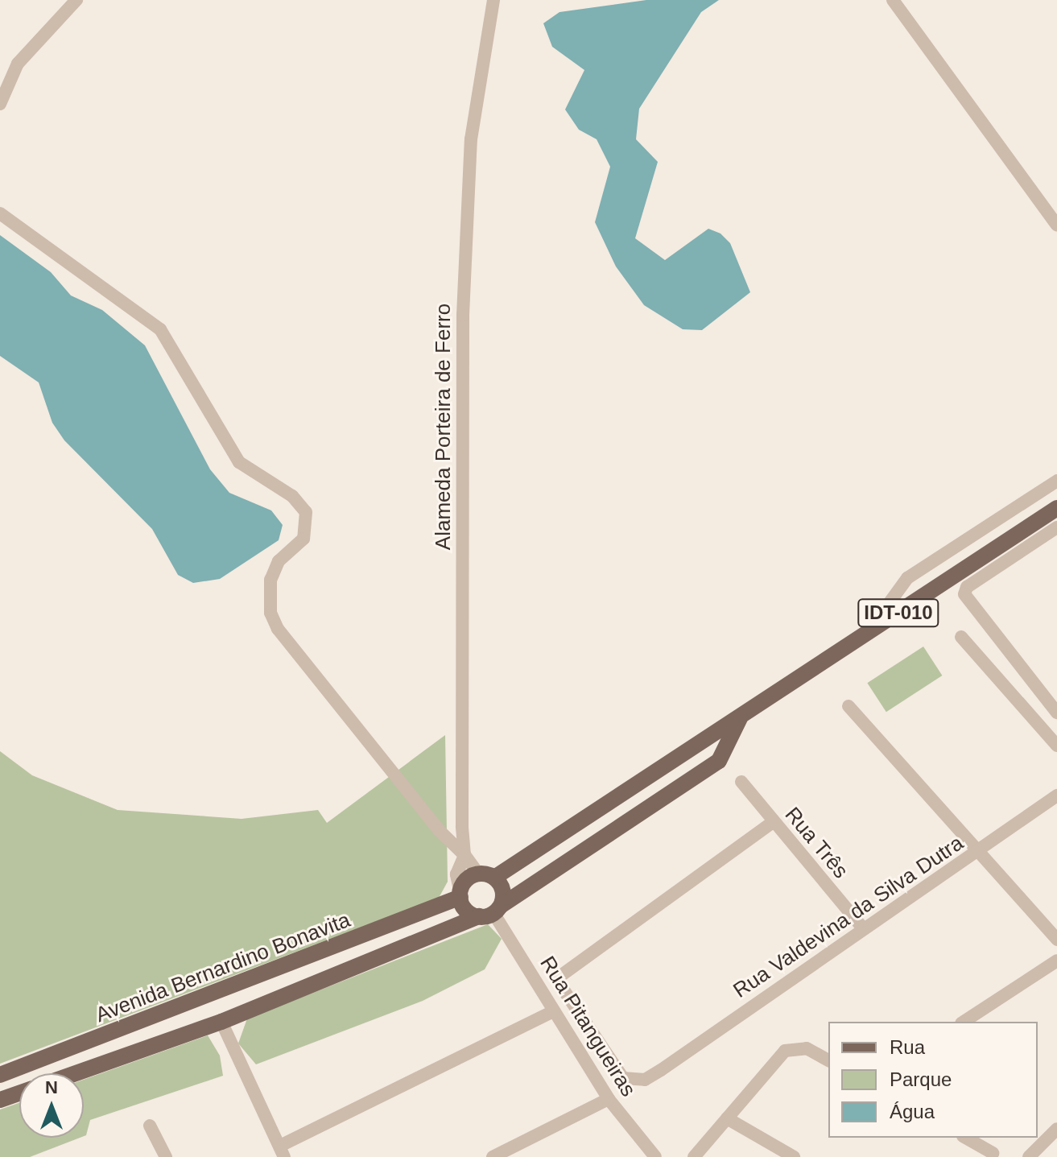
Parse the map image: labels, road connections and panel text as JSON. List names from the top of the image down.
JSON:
{
  "streets": {
    "main road": ["IDT-010", "Avenida Bernardino Bonavita"],
    "street": [
      "Alameda Porteira de Ferro",
      "Rua Três",
      "Rua Valdevina da Silva Dutra",
      "Rua Pitangueiras"
    ]
  },
  "crossings": [
    ["Alameda Porteira de Ferro", "Avenida Bernardino Bonavita"],
    ["Alameda Porteira de Ferro", "Rua Pitangueiras"],
    ["IDT-010", "Avenida Bernardino Bonavita"],
    ["Rua Três", "Rua Valdevina da Silva Dutra"],
    ["Avenida Bernardino Bonavita", "Rua Pitangueiras"]
  ],
  "legend": ["Rua", "Parque", "Água"],
  "north": "top"
}
